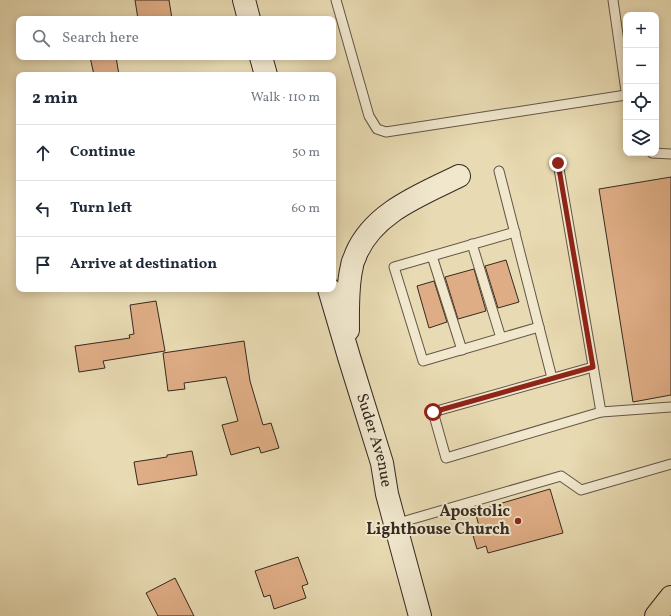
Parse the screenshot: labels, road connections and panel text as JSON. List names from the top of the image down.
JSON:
{
  "streets": {
    "street": ["Suder Avenue"]
  },
  "places": ["Apostolic Lighthouse Church"],
  "page": {
    "map_buttons": ["+", "−"],
    "search": "Search here",
    "heading": ["2 min", "Walk · 110 m"],
    "list": [
      ["Continue", "50 m"],
      ["Turn left", "60 m"],
      "Arrive at destination"
    ]
  }
}
